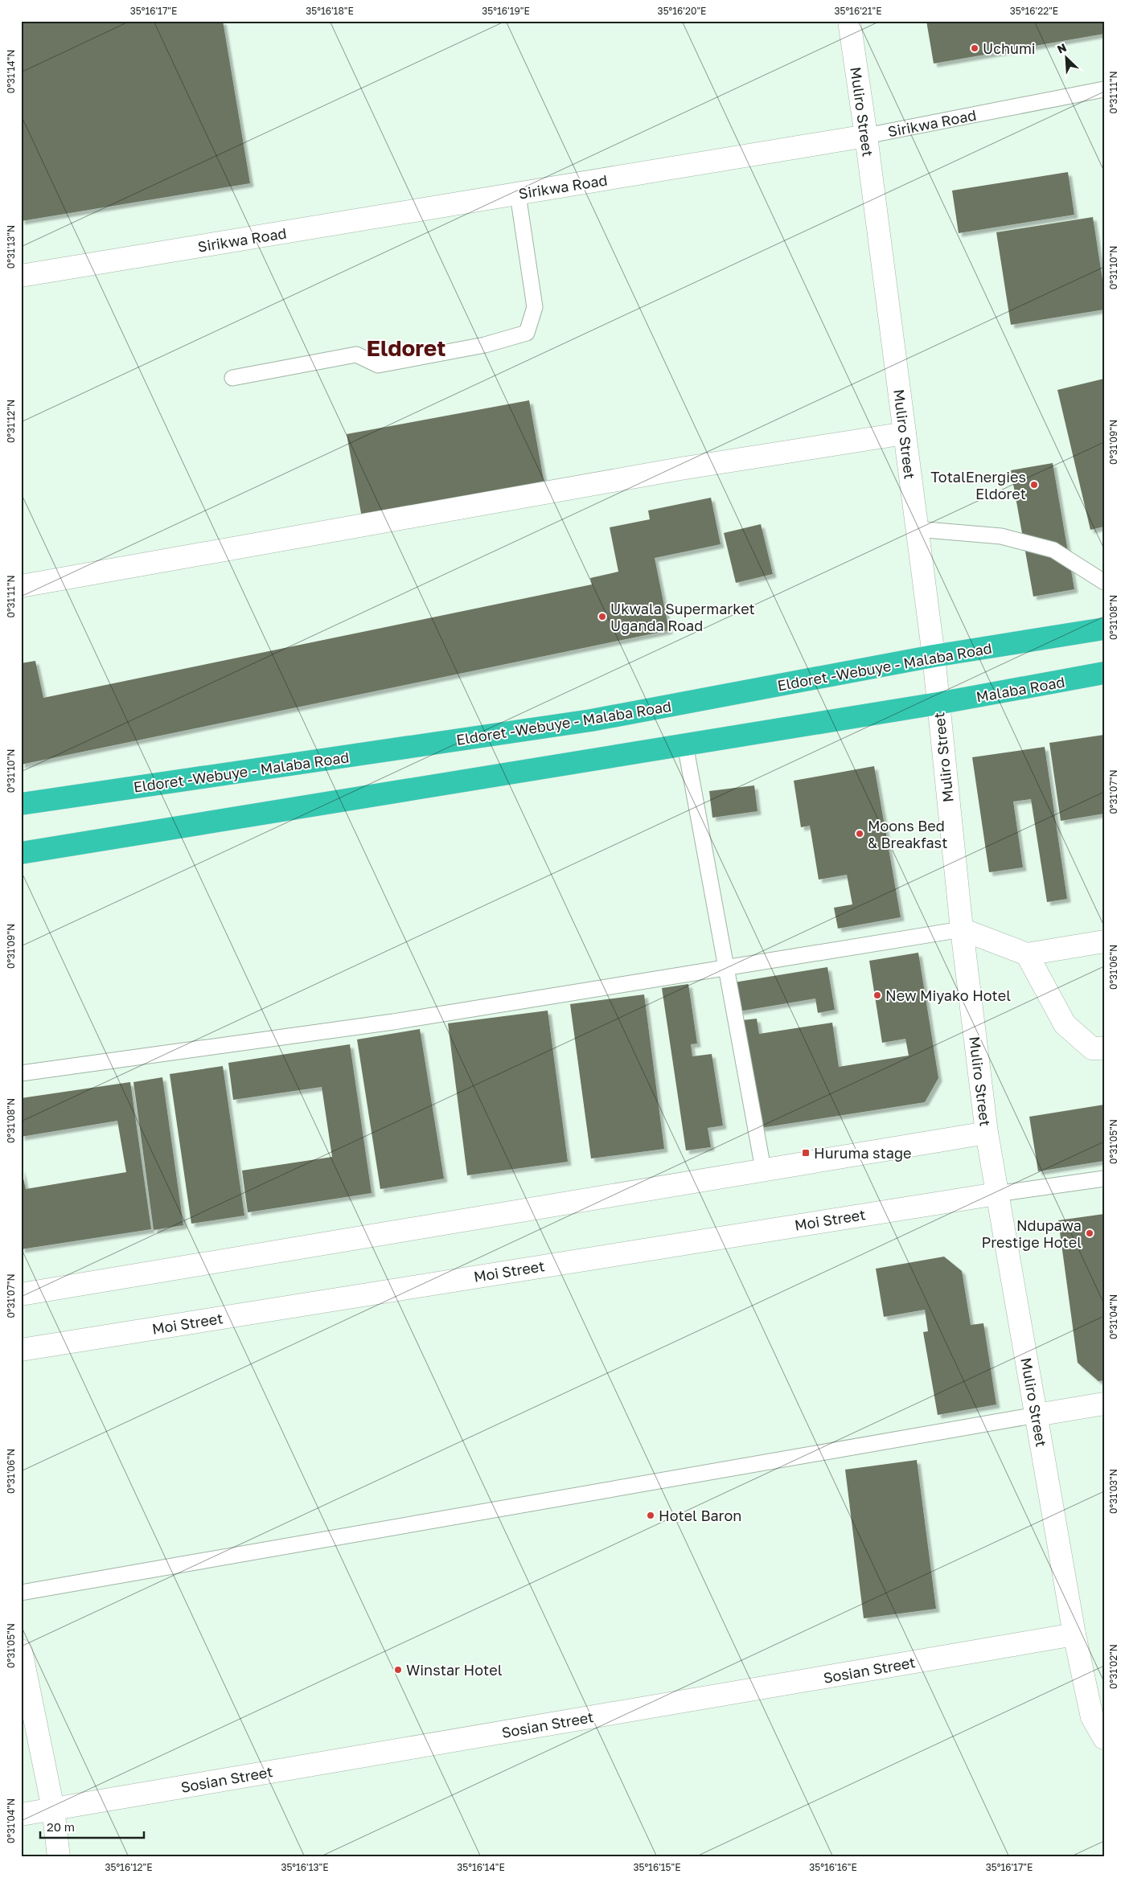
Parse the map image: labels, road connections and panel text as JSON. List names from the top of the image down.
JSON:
{
  "streets": {
    "highway": ["Eldoret -Webuye - Malaba Road", "Malaba Road"],
    "street": [
      "Muliro Street",
      "Sirikwa Road",
      "Moi Street",
      "Sosian Street"
    ]
  },
  "crossings": [
    ["Muliro Street", "Sirikwa Road"],
    ["Muliro Street", "Eldoret -Webuye - Malaba Road"],
    ["Muliro Street", "Malaba Road"],
    ["Muliro Street", "Moi Street"],
    ["Muliro Street", "Sosian Street"]
  ],
  "districts": ["Eldoret"],
  "places": {
    "other": [
      "Uchumi",
      "TotalEnergies Eldoret",
      "Ukwala Supermarket Uganda Road",
      "Moons Bed & Breakfast",
      "New Miyako Hotel",
      "Ndupawa Prestige Hotel",
      "Hotel Baron",
      "Winstar Hotel"
    ],
    "transit": ["Huruma stage"]
  },
  "scale_bar": "20 m",
  "north": "top left",
  "coordinates": [
    "35°16'17\"E",
    "35°16'18\"E",
    "35°16'19\"E",
    "35°16'20\"E",
    "35°16'21\"E",
    "35°16'22\"E",
    "0°31'14\"N",
    "0°31'11\"N",
    "0°31'13\"N",
    "0°31'10\"N",
    "0°31'12\"N",
    "0°31'09\"N",
    "0°31'08\"N",
    "0°31'07\"N",
    "0°31'06\"N",
    "0°31'05\"N",
    "0°31'04\"N",
    "0°31'03\"N",
    "0°31'02\"N",
    "35°16'12\"E",
    "35°16'13\"E",
    "35°16'14\"E",
    "35°16'15\"E",
    "35°16'16\"E"
  ]
}
